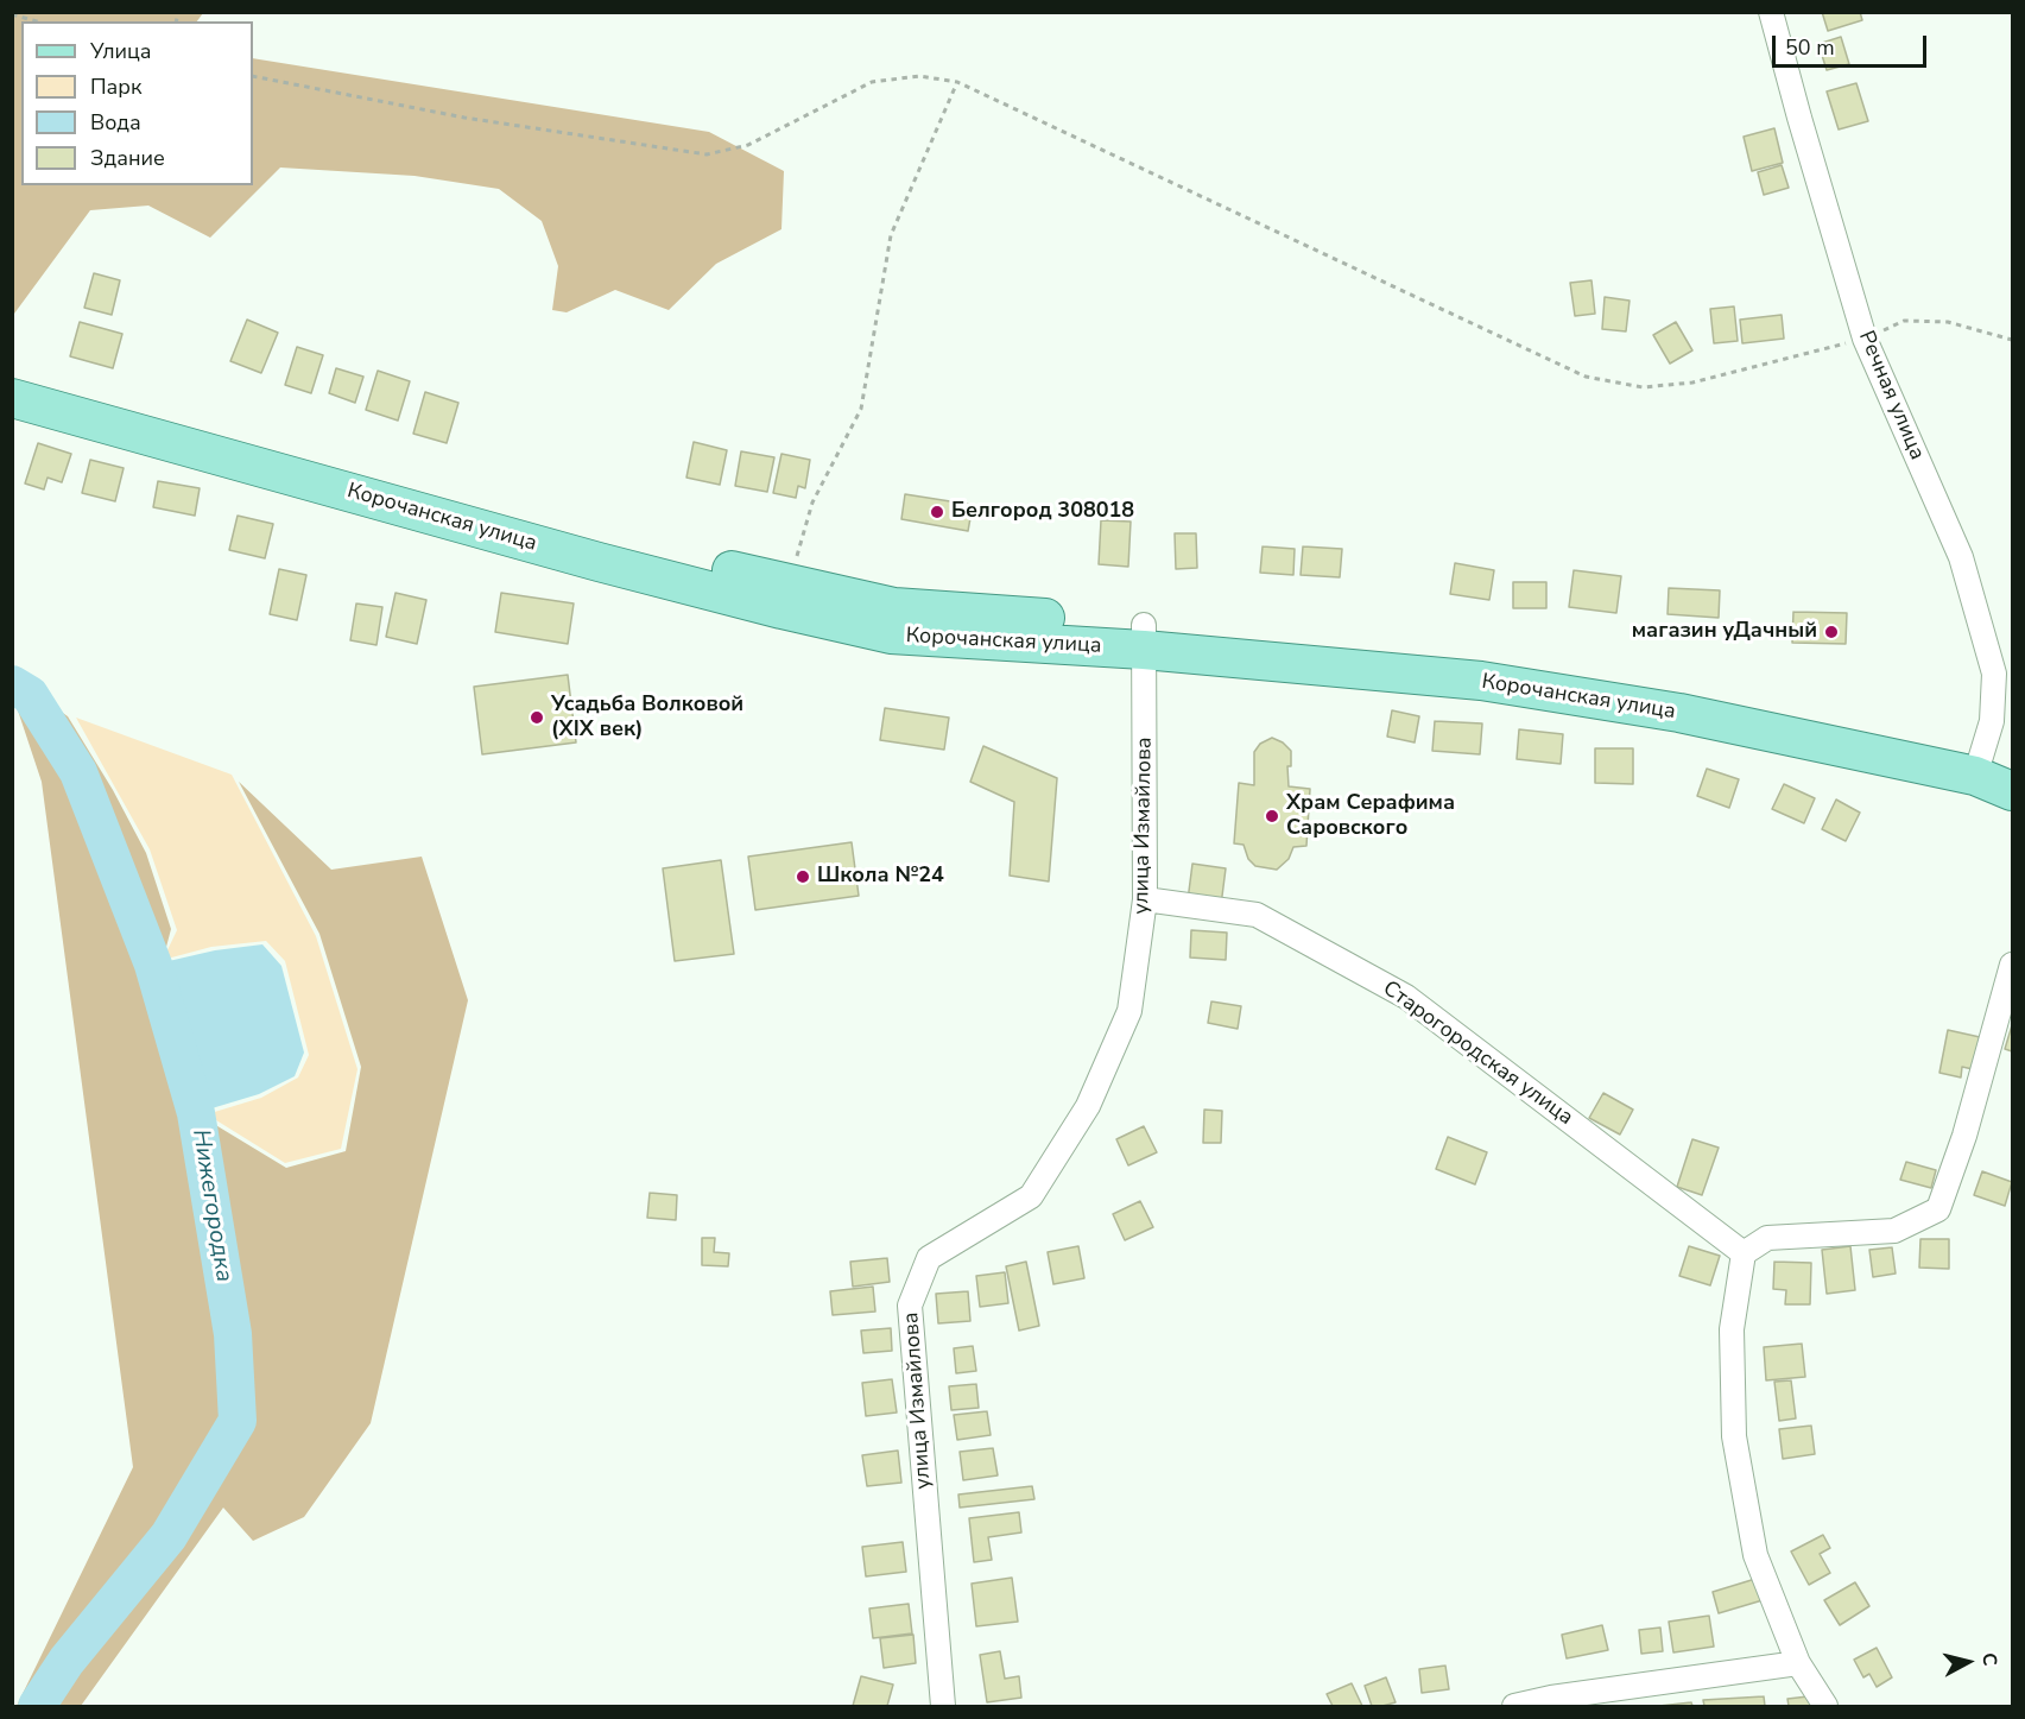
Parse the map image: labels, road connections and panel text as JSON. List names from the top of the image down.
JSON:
{
  "streets": {
    "main road": ["Корочанская улица"],
    "street": ["Речная улица", "улица Измайлова", "Старогородская улица"]
  },
  "crossings": [
    ["Речная улица", "Корочанская улица"],
    ["Корочанская улица", "улица Измайлова"],
    ["улица Измайлова", "Старогородская улица"]
  ],
  "water": ["Нижегородка"],
  "places": [
    "Белгород 308018",
    "магазин уДачный",
    "Усадьба Волковой (XIX век)",
    "Храм Серафима Саровского",
    "Школа №24"
  ],
  "legend": [
    "Улица",
    "Парк",
    "Вода",
    "Здание"
  ],
  "scale_bar": "50 m",
  "north": "right"
}
